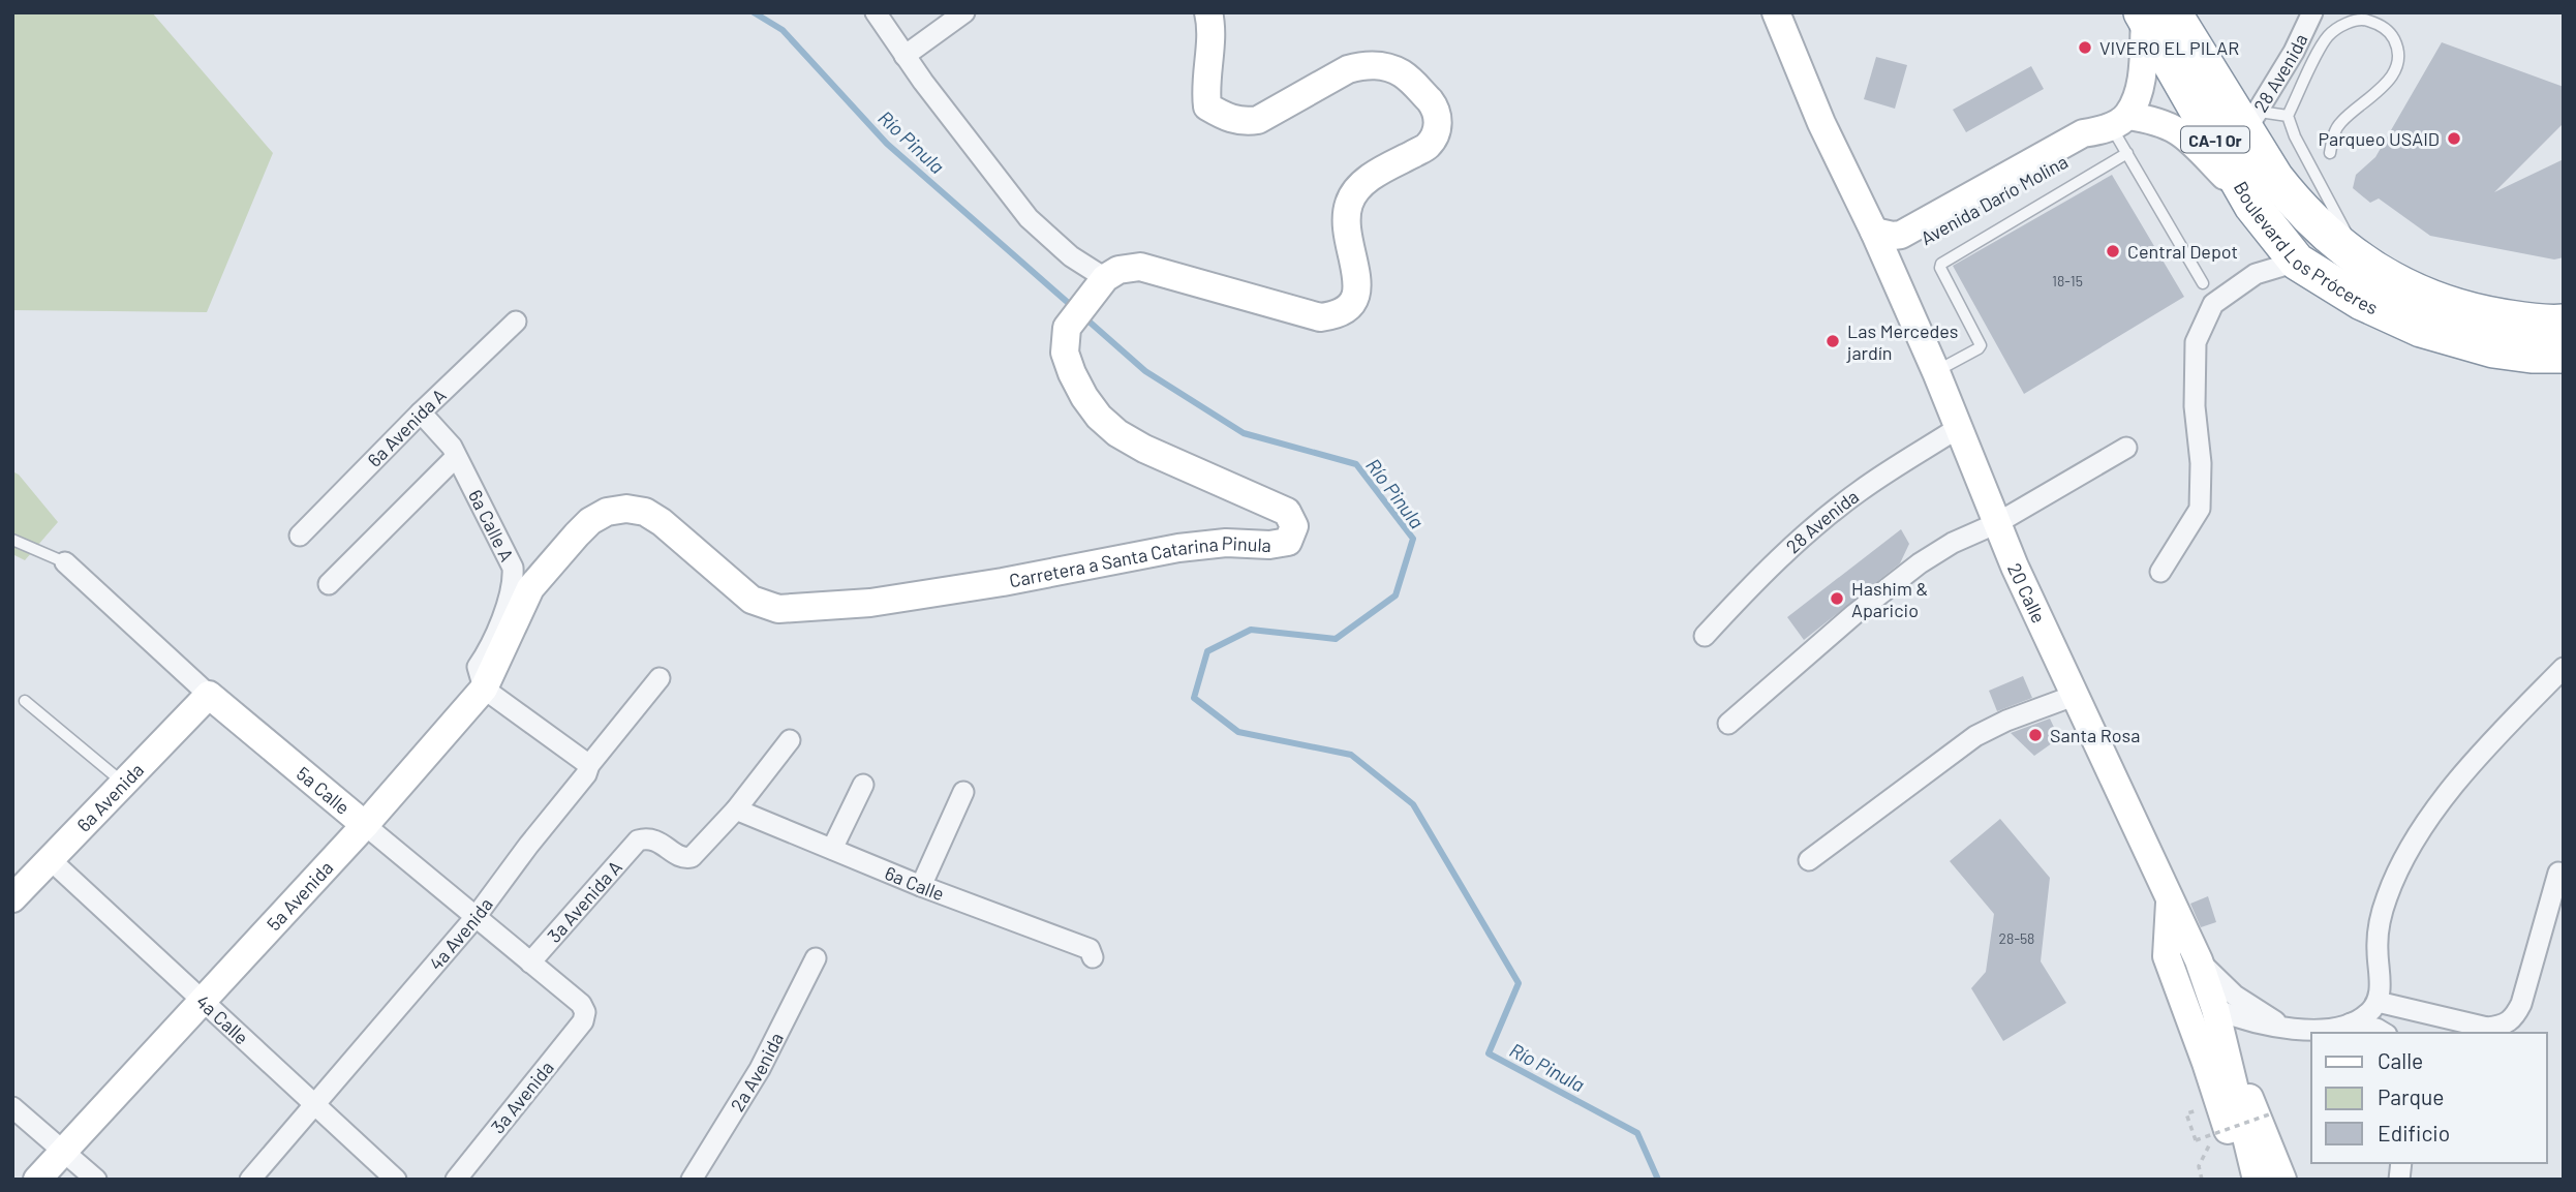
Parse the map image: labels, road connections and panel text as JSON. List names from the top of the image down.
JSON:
{
  "streets": {
    "highway": ["CA-1 Or", "Boulevard Los Próceres"],
    "street": [
      "28 Avenida",
      "Avenida Darío Molina",
      "6a Avenida A",
      "6a Calle A",
      "Carretera a Santa Catarina Pinula",
      "20 Calle",
      "5a Calle",
      "6a Avenida",
      "6a Calle",
      "5a Avenida",
      "3a Avenida A",
      "4a Avenida",
      "4a Calle",
      "2a Avenida",
      "3a Avenida"
    ]
  },
  "crossings": [
    ["28 Avenida", "Boulevard Los Próceres"],
    ["28 Avenida", "20 Calle"],
    ["Avenida Darío Molina", "Boulevard Los Próceres"],
    ["Avenida Darío Molina", "20 Calle"],
    ["6a Avenida A", "6a Calle A"],
    ["6a Calle A", "5a Avenida"],
    ["Carretera a Santa Catarina Pinula", "5a Avenida"],
    ["5a Calle", "6a Avenida"],
    ["5a Calle", "5a Avenida"],
    ["5a Calle", "3a Avenida A"],
    ["5a Calle", "4a Avenida"],
    ["5a Calle", "3a Avenida"],
    ["6a Avenida", "4a Calle"],
    ["6a Calle", "3a Avenida A"],
    ["5a Avenida", "4a Calle"],
    ["4a Avenida", "4a Calle"]
  ],
  "water": ["Río Pinula"],
  "places": [
    "VIVERO EL PILAR",
    "Parqueo USAID",
    "Central Depot",
    "Las Mercedes jardín",
    "Hashim & Aparicio",
    "Santa Rosa"
  ],
  "house_numbers": ["18-15", "28-58"],
  "legend": ["Calle", "Parque", "Edificio"]
}
